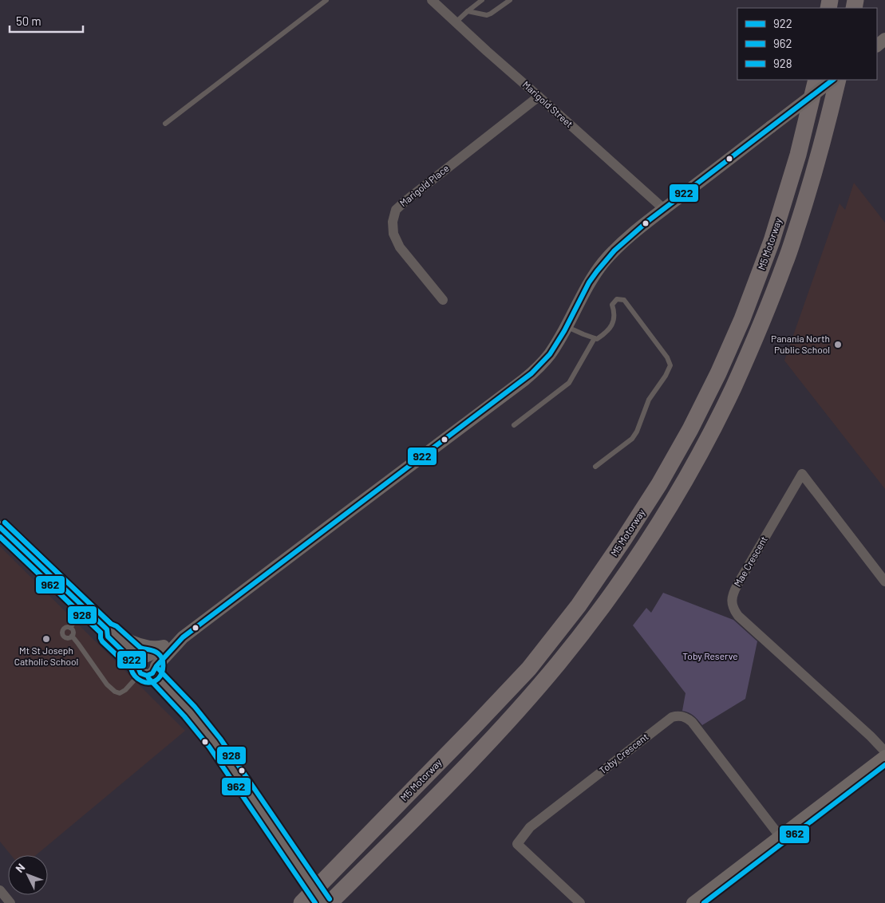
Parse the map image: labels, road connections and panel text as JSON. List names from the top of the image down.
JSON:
{
  "streets": {
    "highway": ["M5 Motorway"],
    "street": [
      "Marigold Street",
      "Marigold Place",
      "Mae Crescent",
      "Toby Crescent"
    ]
  },
  "crossings": [
    ["Marigold Street", "Marigold Place"]
  ],
  "parks": ["Toby Reserve"],
  "places": ["Panania North Public School", "Mt St Joseph Catholic School"],
  "lines": ["transit line 922", "transit line 962", "transit line 928"],
  "legend": ["922", "962", "928"],
  "scale_bar": "50 m",
  "north": "top left"
}
